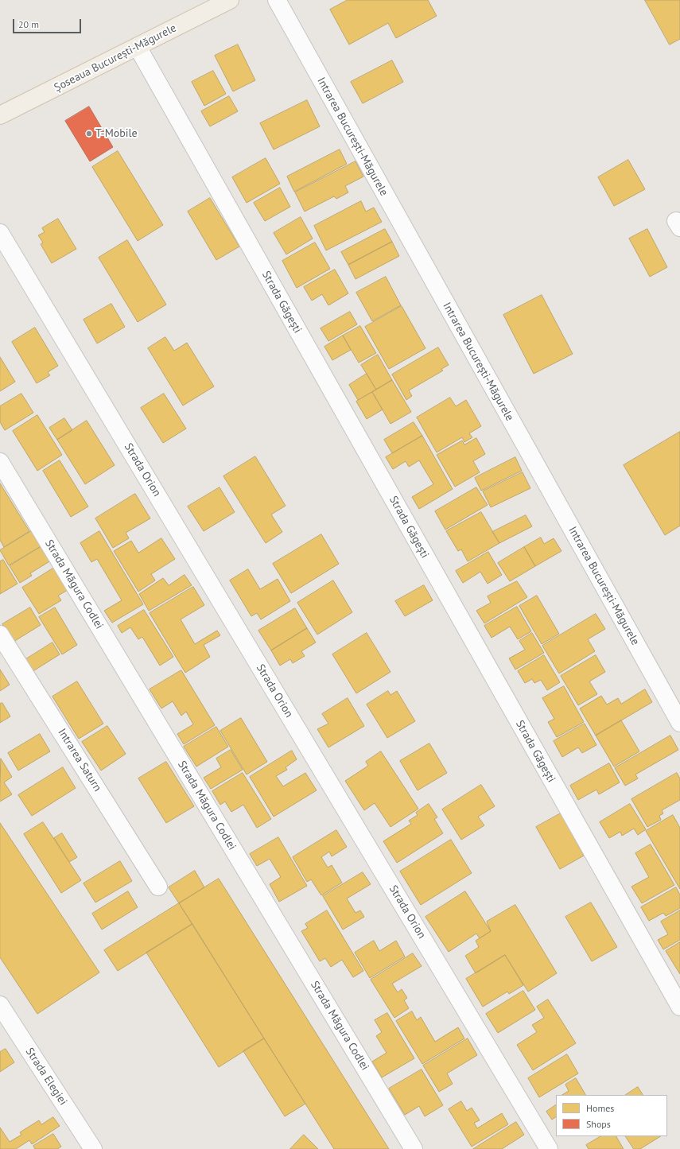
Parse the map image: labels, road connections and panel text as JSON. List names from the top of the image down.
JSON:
{
  "streets": {
    "main road": ["Șoseaua București-Măgurele"],
    "street": [
      "Intrarea București-Măgurele",
      "Strada Găgești",
      "Strada Orion",
      "Strada Măgura Codlei",
      "Intrarea Saturn",
      "Strada Elegiei"
    ]
  },
  "crossings": [
    ["Șoseaua București-Măgurele", "Strada Găgești"]
  ],
  "places": ["T-Mobile"],
  "legend": ["Homes", "Shops"],
  "scale_bar": "20 m"
}
